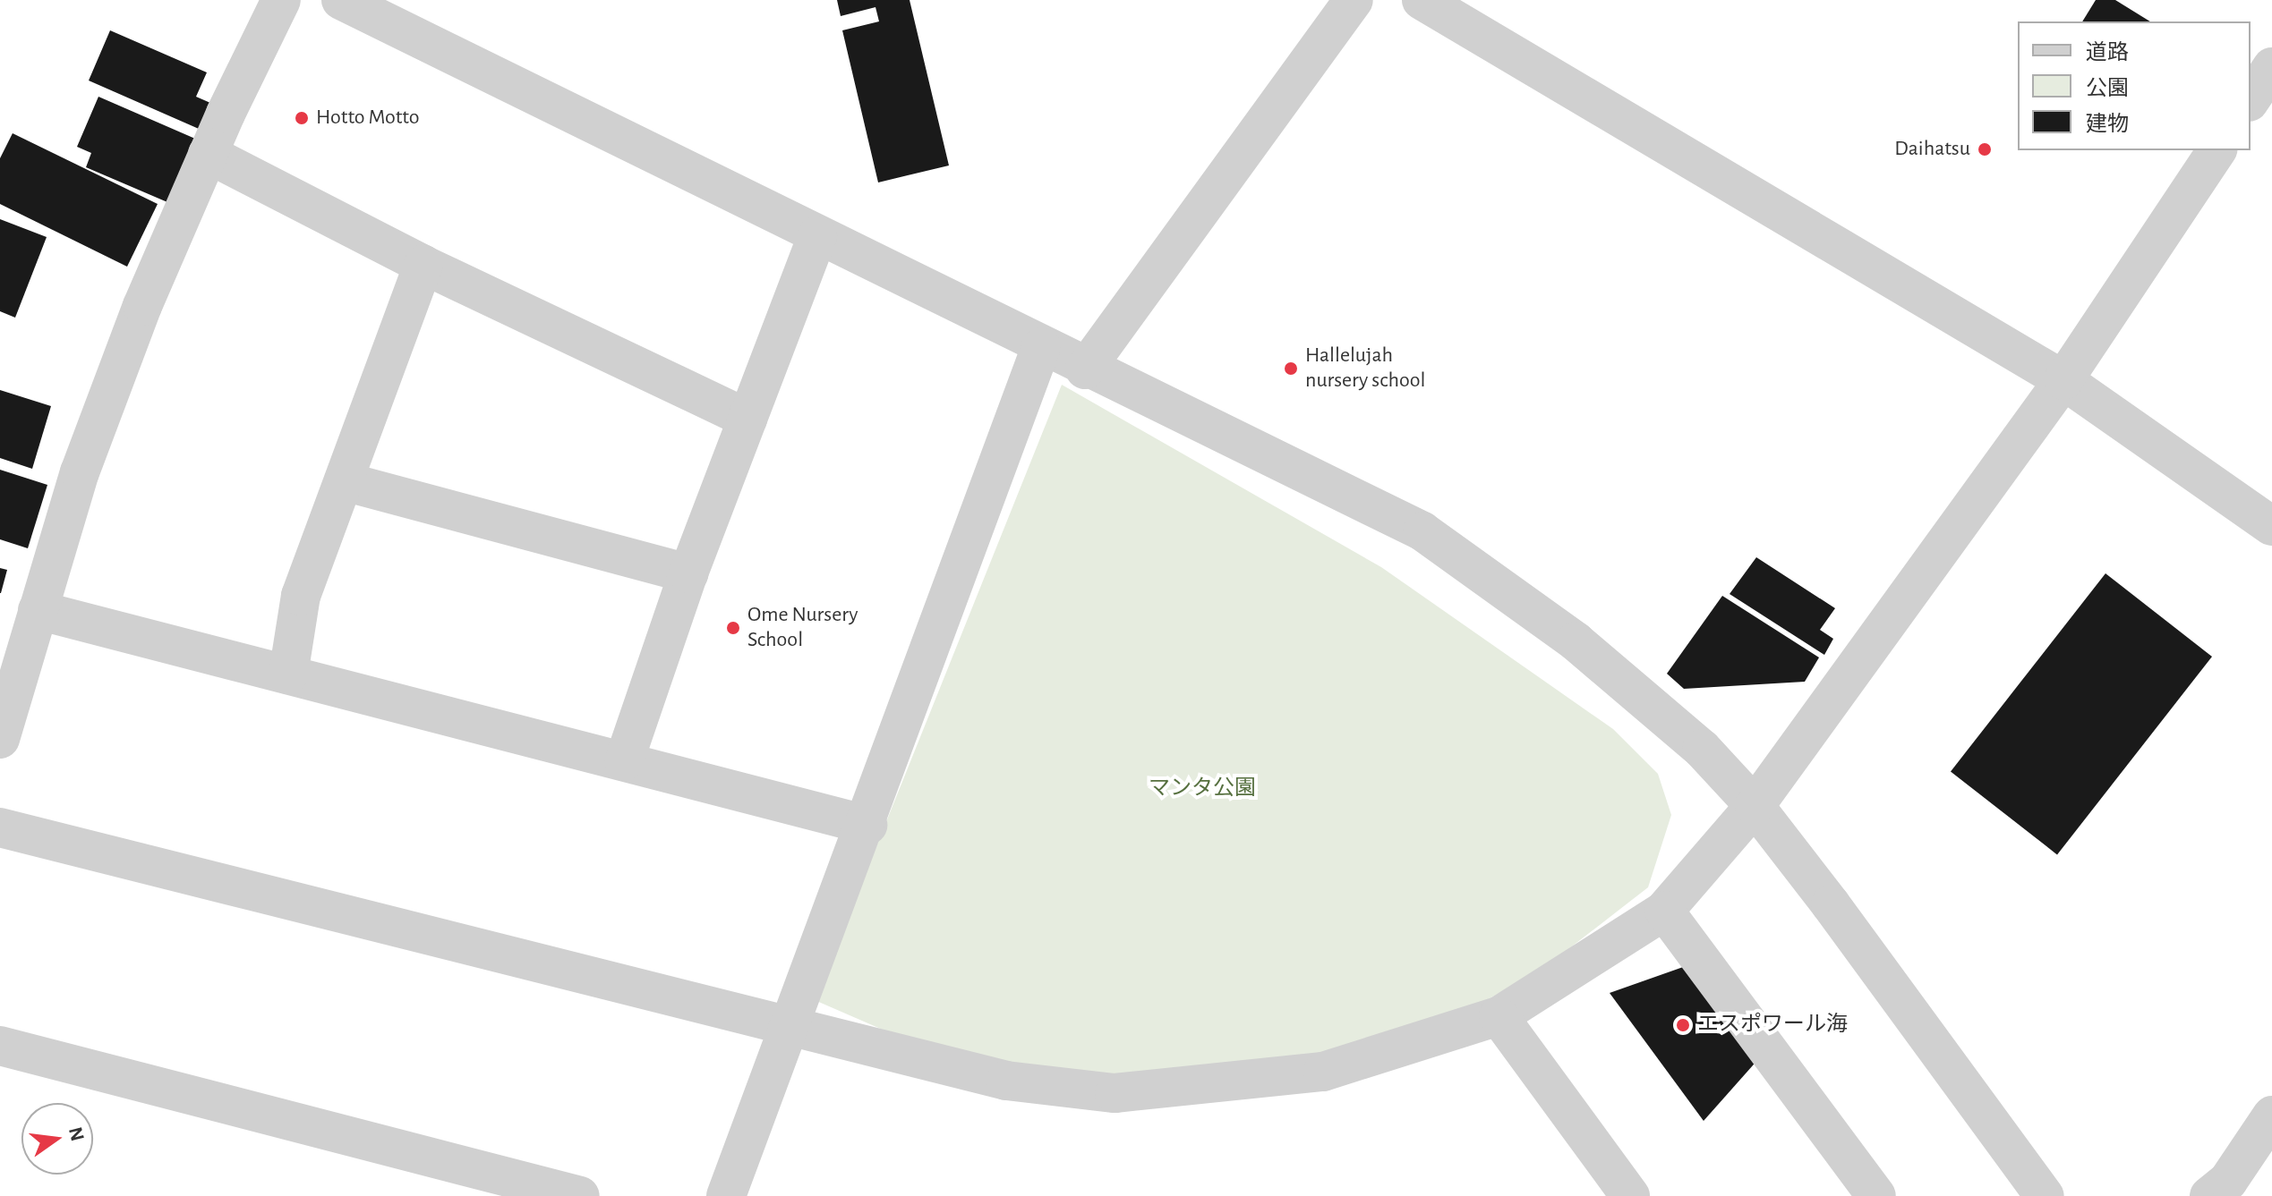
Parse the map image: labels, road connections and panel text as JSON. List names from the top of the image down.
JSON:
{
  "parks": ["マンタ公園"],
  "places": [
    "Hotto Motto",
    "Daihatsu",
    "Hallelujah nursery school",
    "Ome Nursery School",
    "エスポワール海"
  ],
  "legend": ["道路", "公園", "建物"],
  "north": "right"
}
